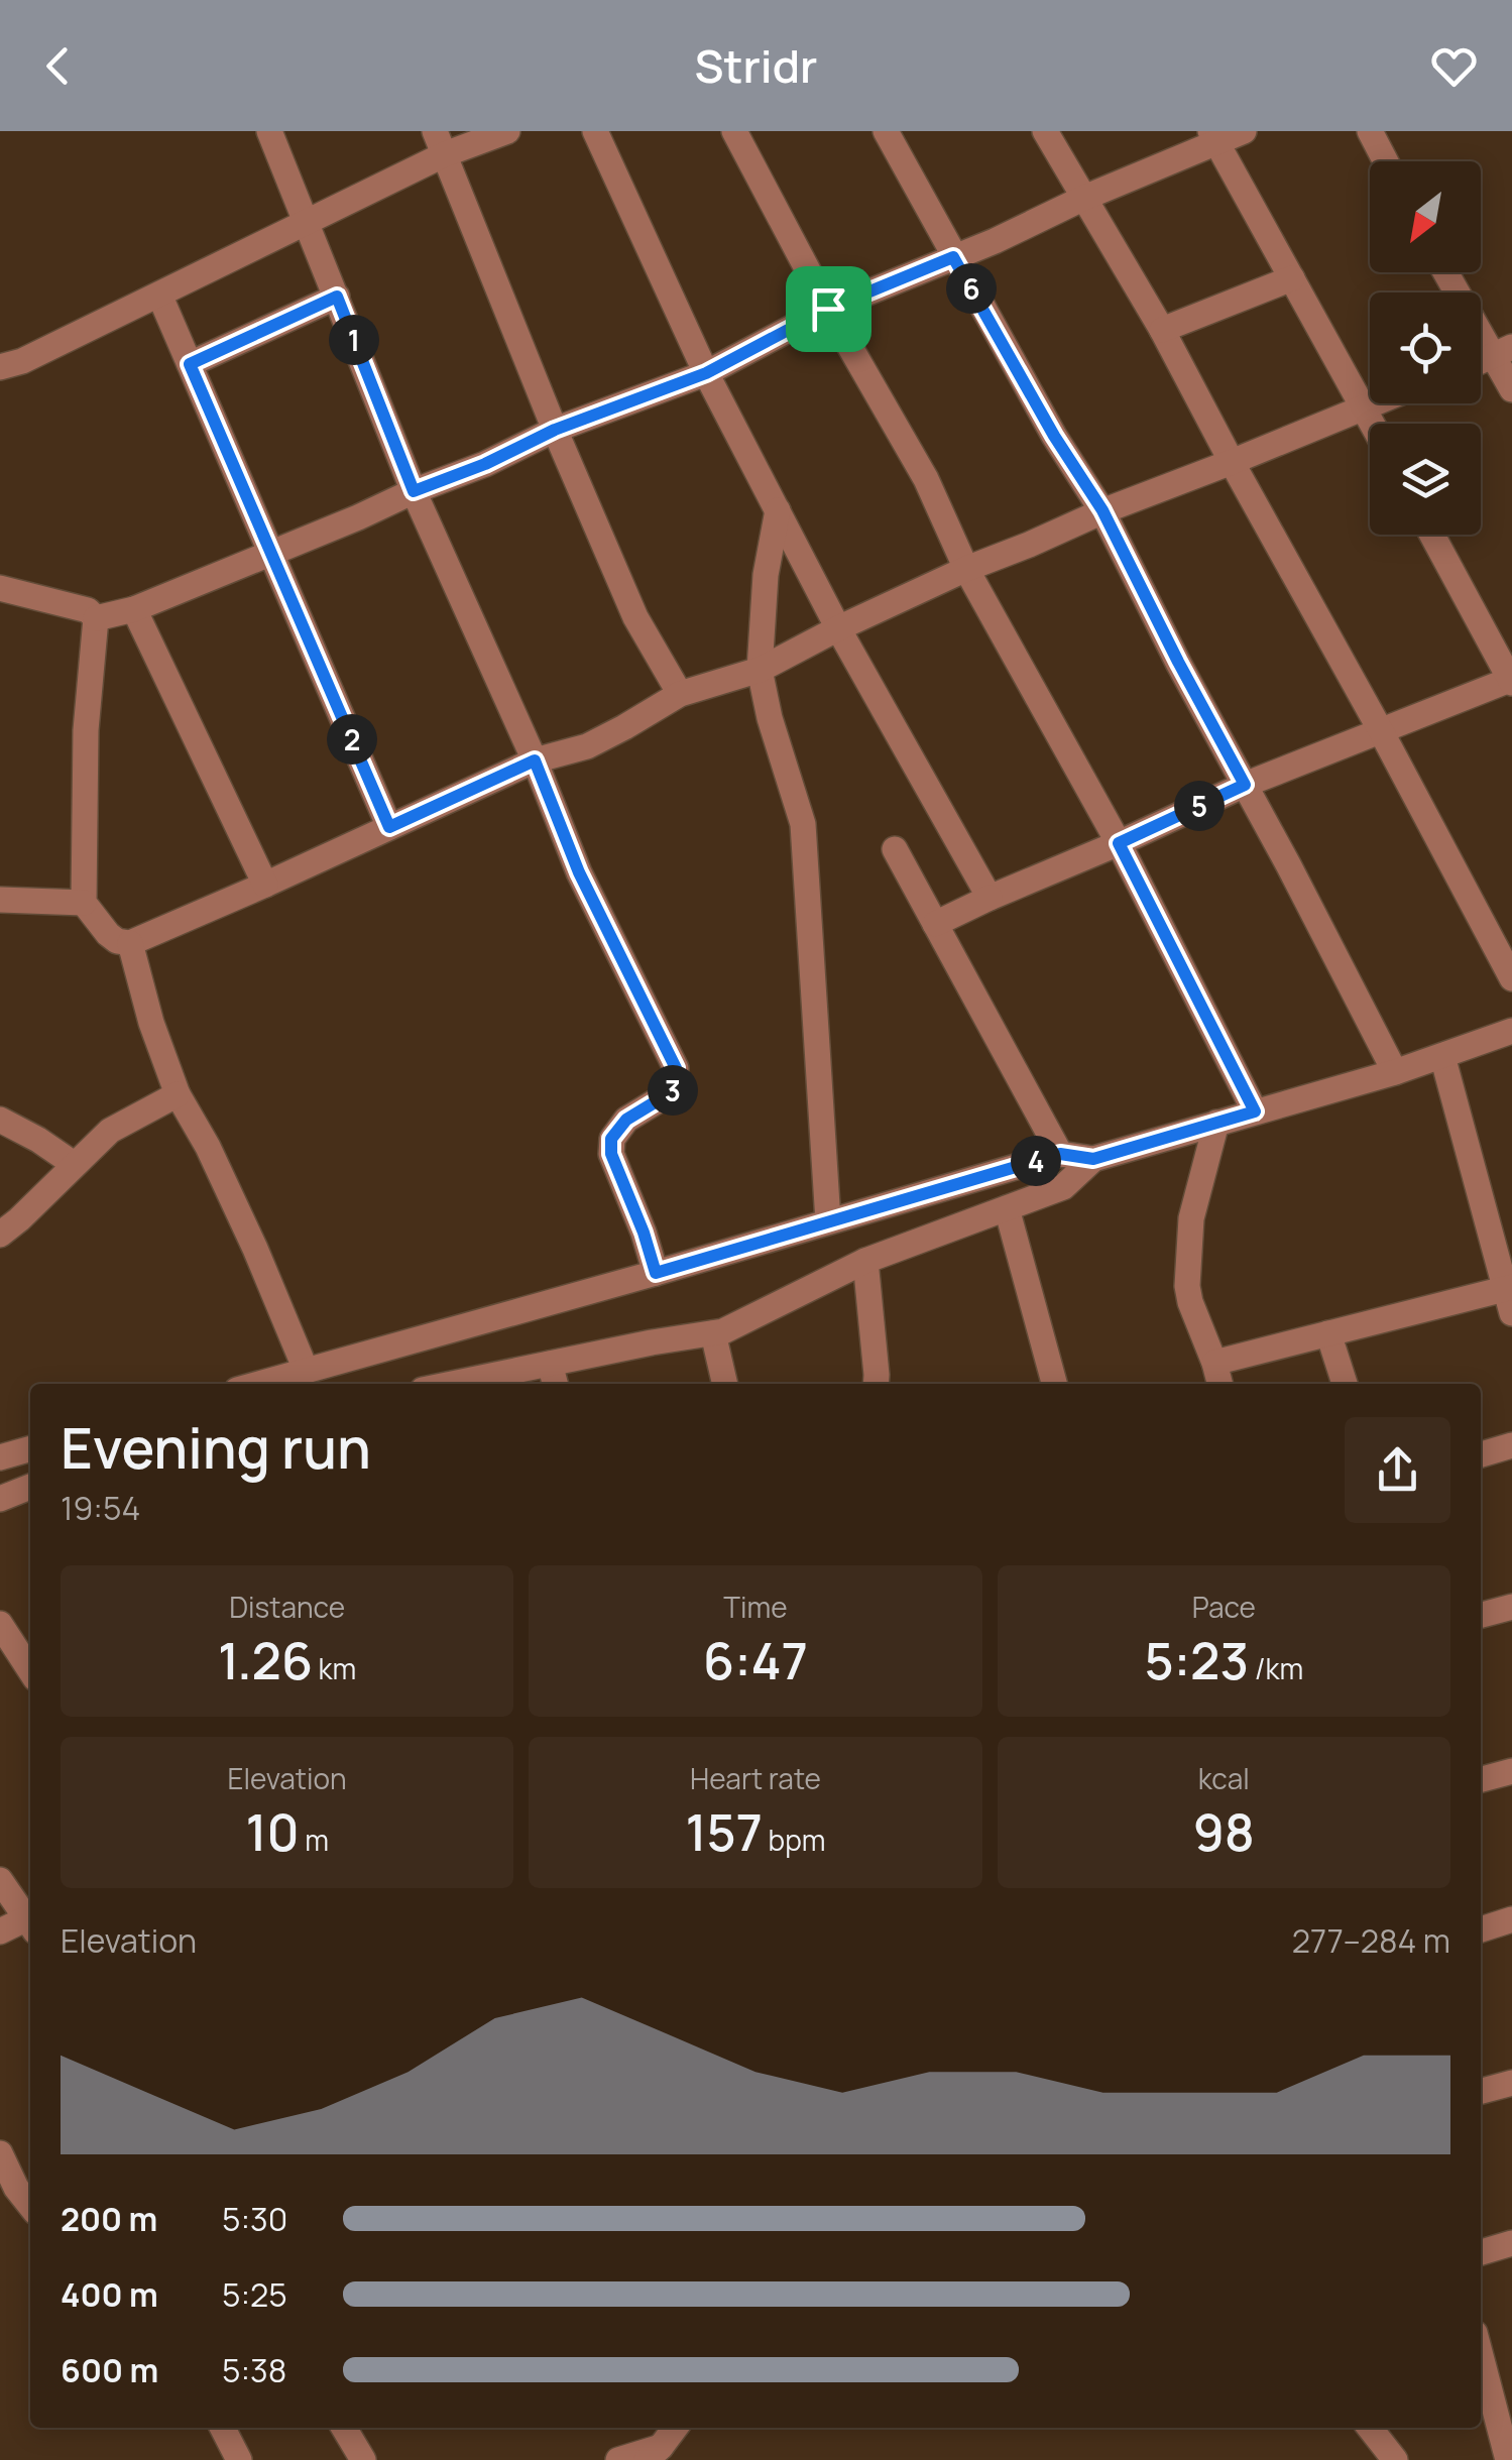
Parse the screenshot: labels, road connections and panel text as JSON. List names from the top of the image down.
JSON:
{
  "north": "bottom left",
  "page": {
    "header": "Stridr",
    "pins": [
      "6",
      "1",
      "2",
      "5",
      "3",
      "4"
    ],
    "heading": ["Evening run", "19:54"],
    "stats": [
      ["Distance", "1.26 km"],
      ["Time", "6:47"],
      ["Pace", "5:23 /km"],
      ["Elevation", "10 m"],
      ["Heart rate", "157 bpm"],
      ["kcal", "98"]
    ],
    "chart": ["Elevation", "277–284 m"],
    "list": [
      {
        "name": "200 m",
        "note": "5:30"
      },
      {
        "name": "400 m",
        "note": "5:25"
      },
      {
        "name": "600 m",
        "note": "5:38"
      }
    ]
  }
}
